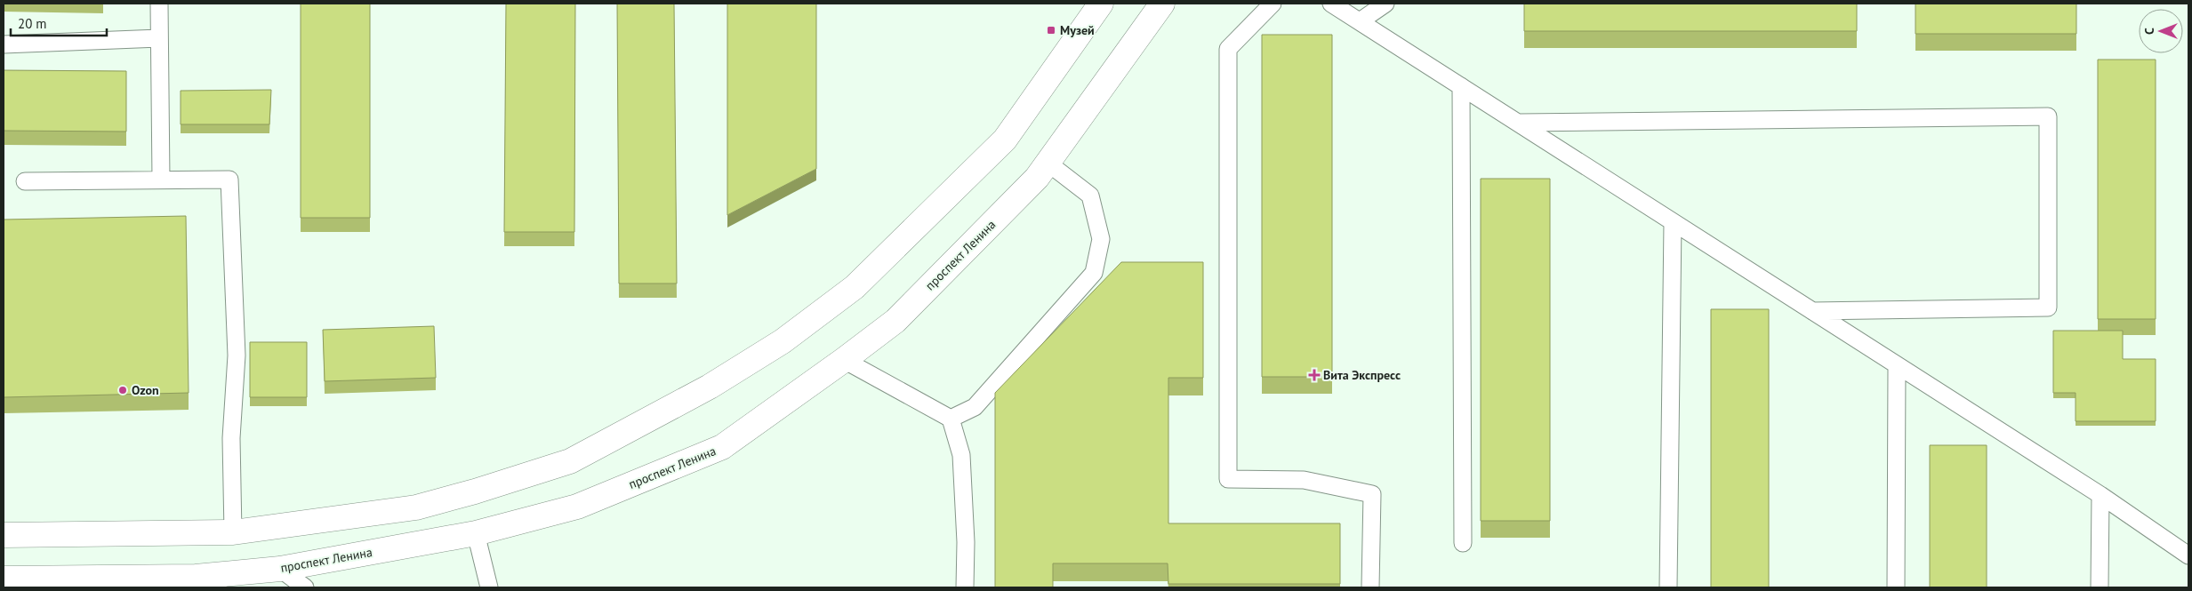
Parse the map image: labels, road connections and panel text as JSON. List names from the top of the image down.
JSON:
{
  "streets": {
    "main road": ["проспект Ленина"]
  },
  "places": {
    "transit": ["Музей"],
    "health": ["Вита Экспресс"],
    "other": ["Ozon"]
  },
  "scale_bar": "20 m",
  "north": "left"
}
